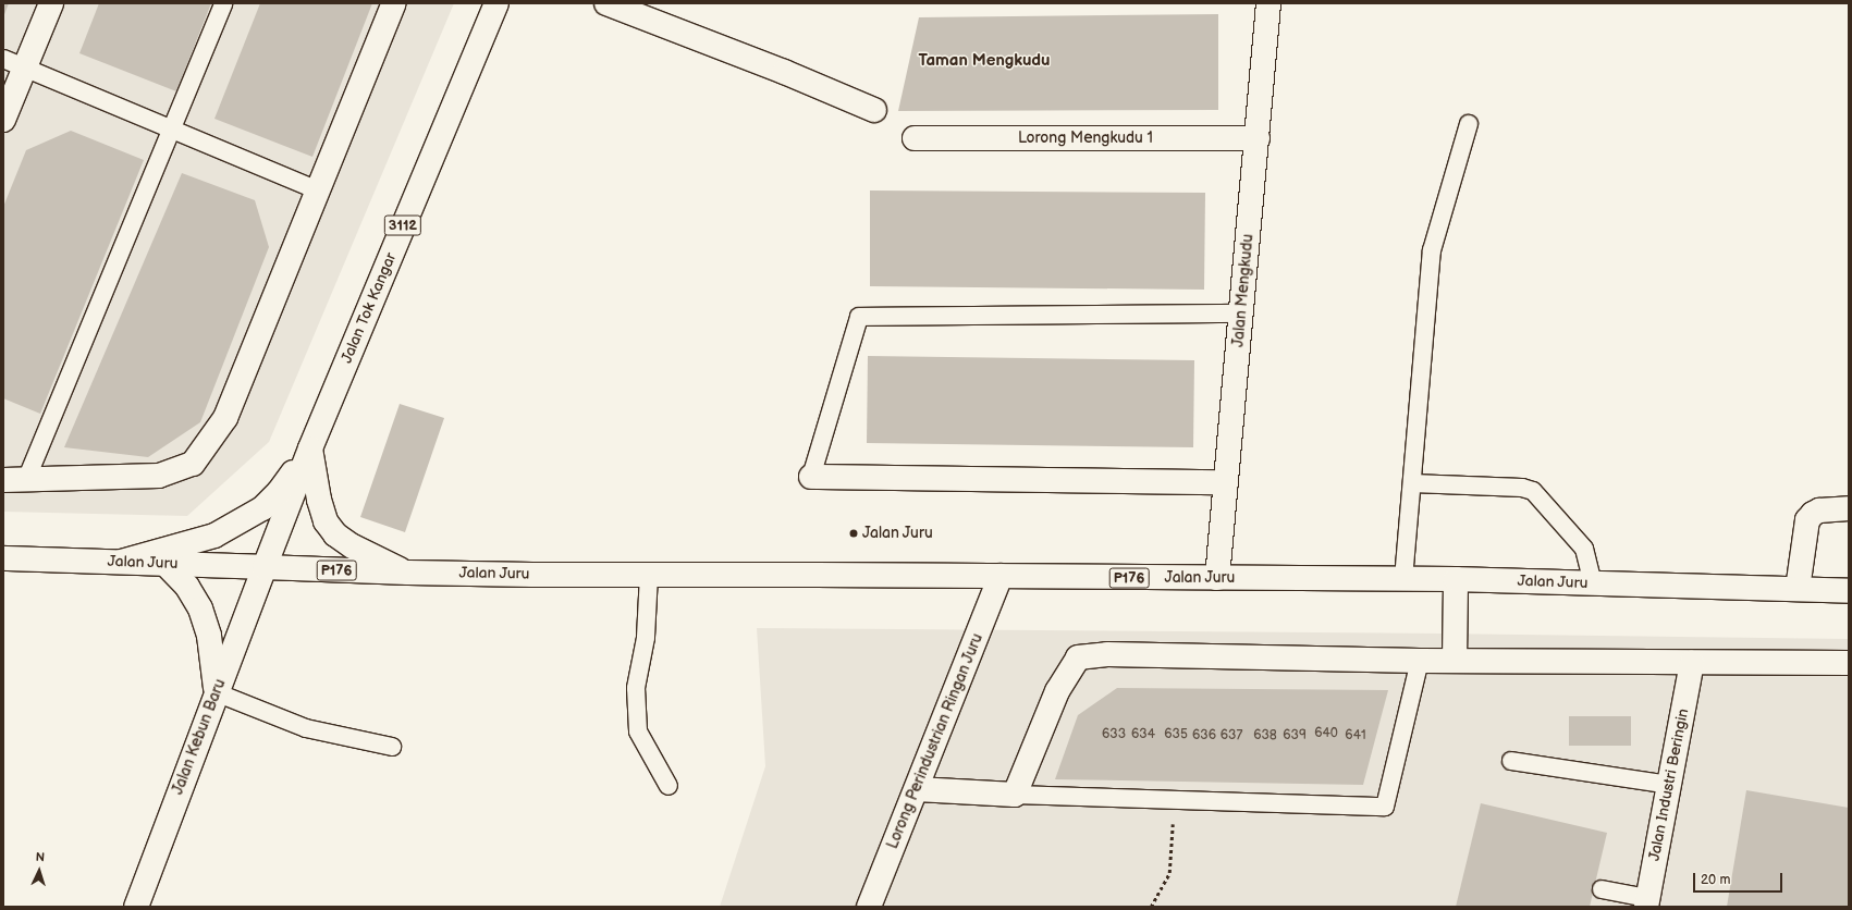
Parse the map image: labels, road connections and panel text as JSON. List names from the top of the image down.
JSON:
{
  "streets": {
    "street": [
      "Lorong Mengkudu 1",
      "3112",
      "Jalan Mengkudu",
      "Jalan Tok Kangar",
      "Jalan Juru",
      "P176",
      "Jalan Kebun Baru",
      "Lorong Perindustrian Ringan Juru",
      "Jalan Industri Beringin"
    ]
  },
  "crossings": [
    ["Lorong Mengkudu 1", "Jalan Mengkudu"],
    ["Jalan Mengkudu", "Jalan Juru"],
    ["Jalan Tok Kangar", "Jalan Juru"],
    ["Jalan Tok Kangar", "Jalan Kebun Baru"],
    ["Jalan Juru", "Jalan Kebun Baru"],
    ["Jalan Juru", "Lorong Perindustrian Ringan Juru"]
  ],
  "districts": ["Taman Mengkudu"],
  "places": ["Jalan Juru"],
  "house_numbers": [
    "640",
    "633",
    "634",
    "635",
    "636",
    "637",
    "638",
    "639",
    "641"
  ],
  "scale_bar": "20 m",
  "north": "top"
}
